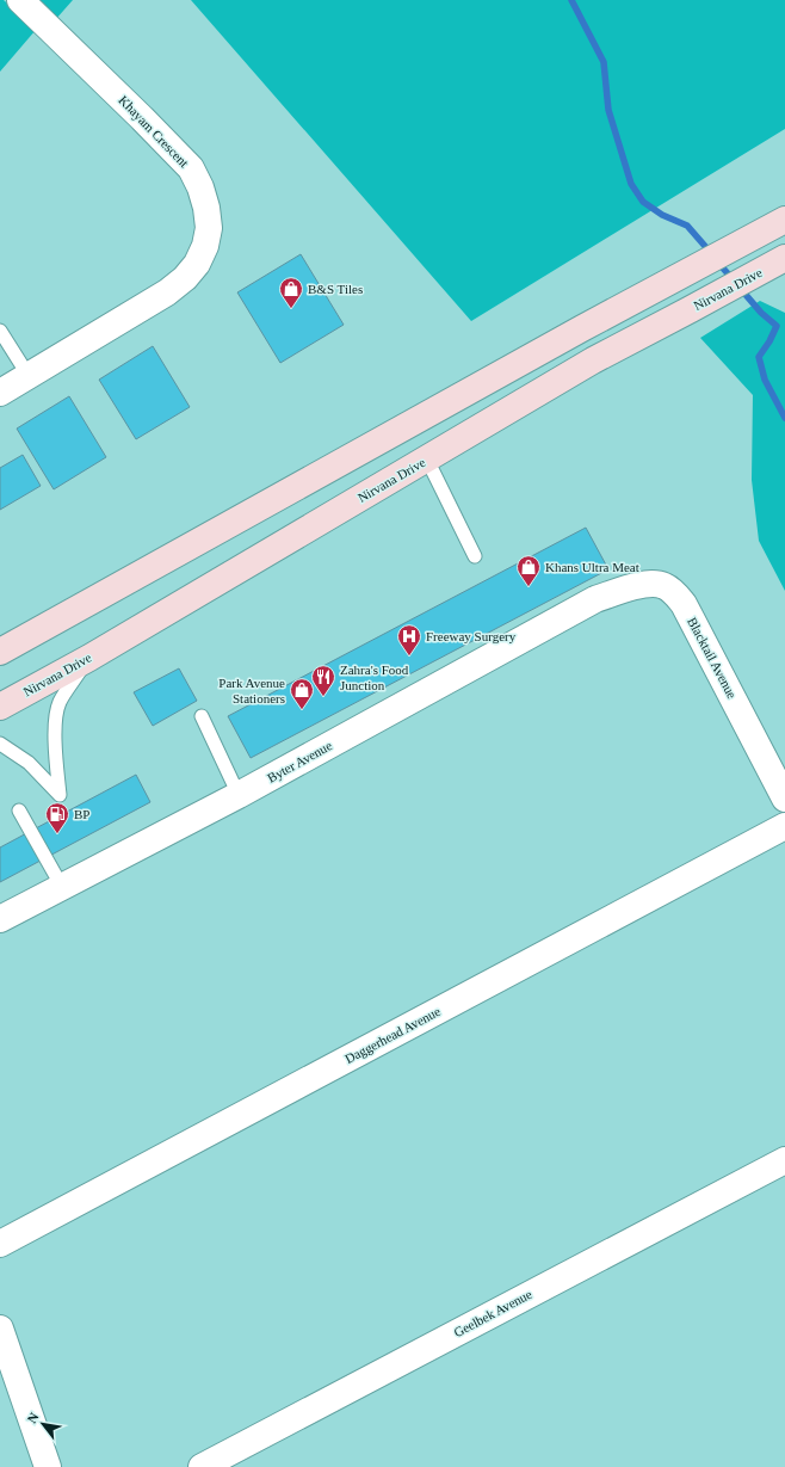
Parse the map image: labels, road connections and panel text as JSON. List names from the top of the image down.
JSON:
{
  "streets": {
    "main road": ["Nirvana Drive"],
    "street": [
      "Khayam Crescent",
      "Blacktail Avenue",
      "Byter Avenue",
      "Daggerhead Avenue",
      "Geelbek Avenue"
    ]
  },
  "crossings": [
    ["Blacktail Avenue", "Byter Avenue"]
  ],
  "places": {
    "shop": ["B&S Tiles", "Khans Ultra Meat", "Park Avenue Stationers"],
    "hospital": ["Freeway Surgery"],
    "restaurant": ["Zahra's Food Junction"],
    "fuel station": ["BP"]
  },
  "north": "top left"
}
